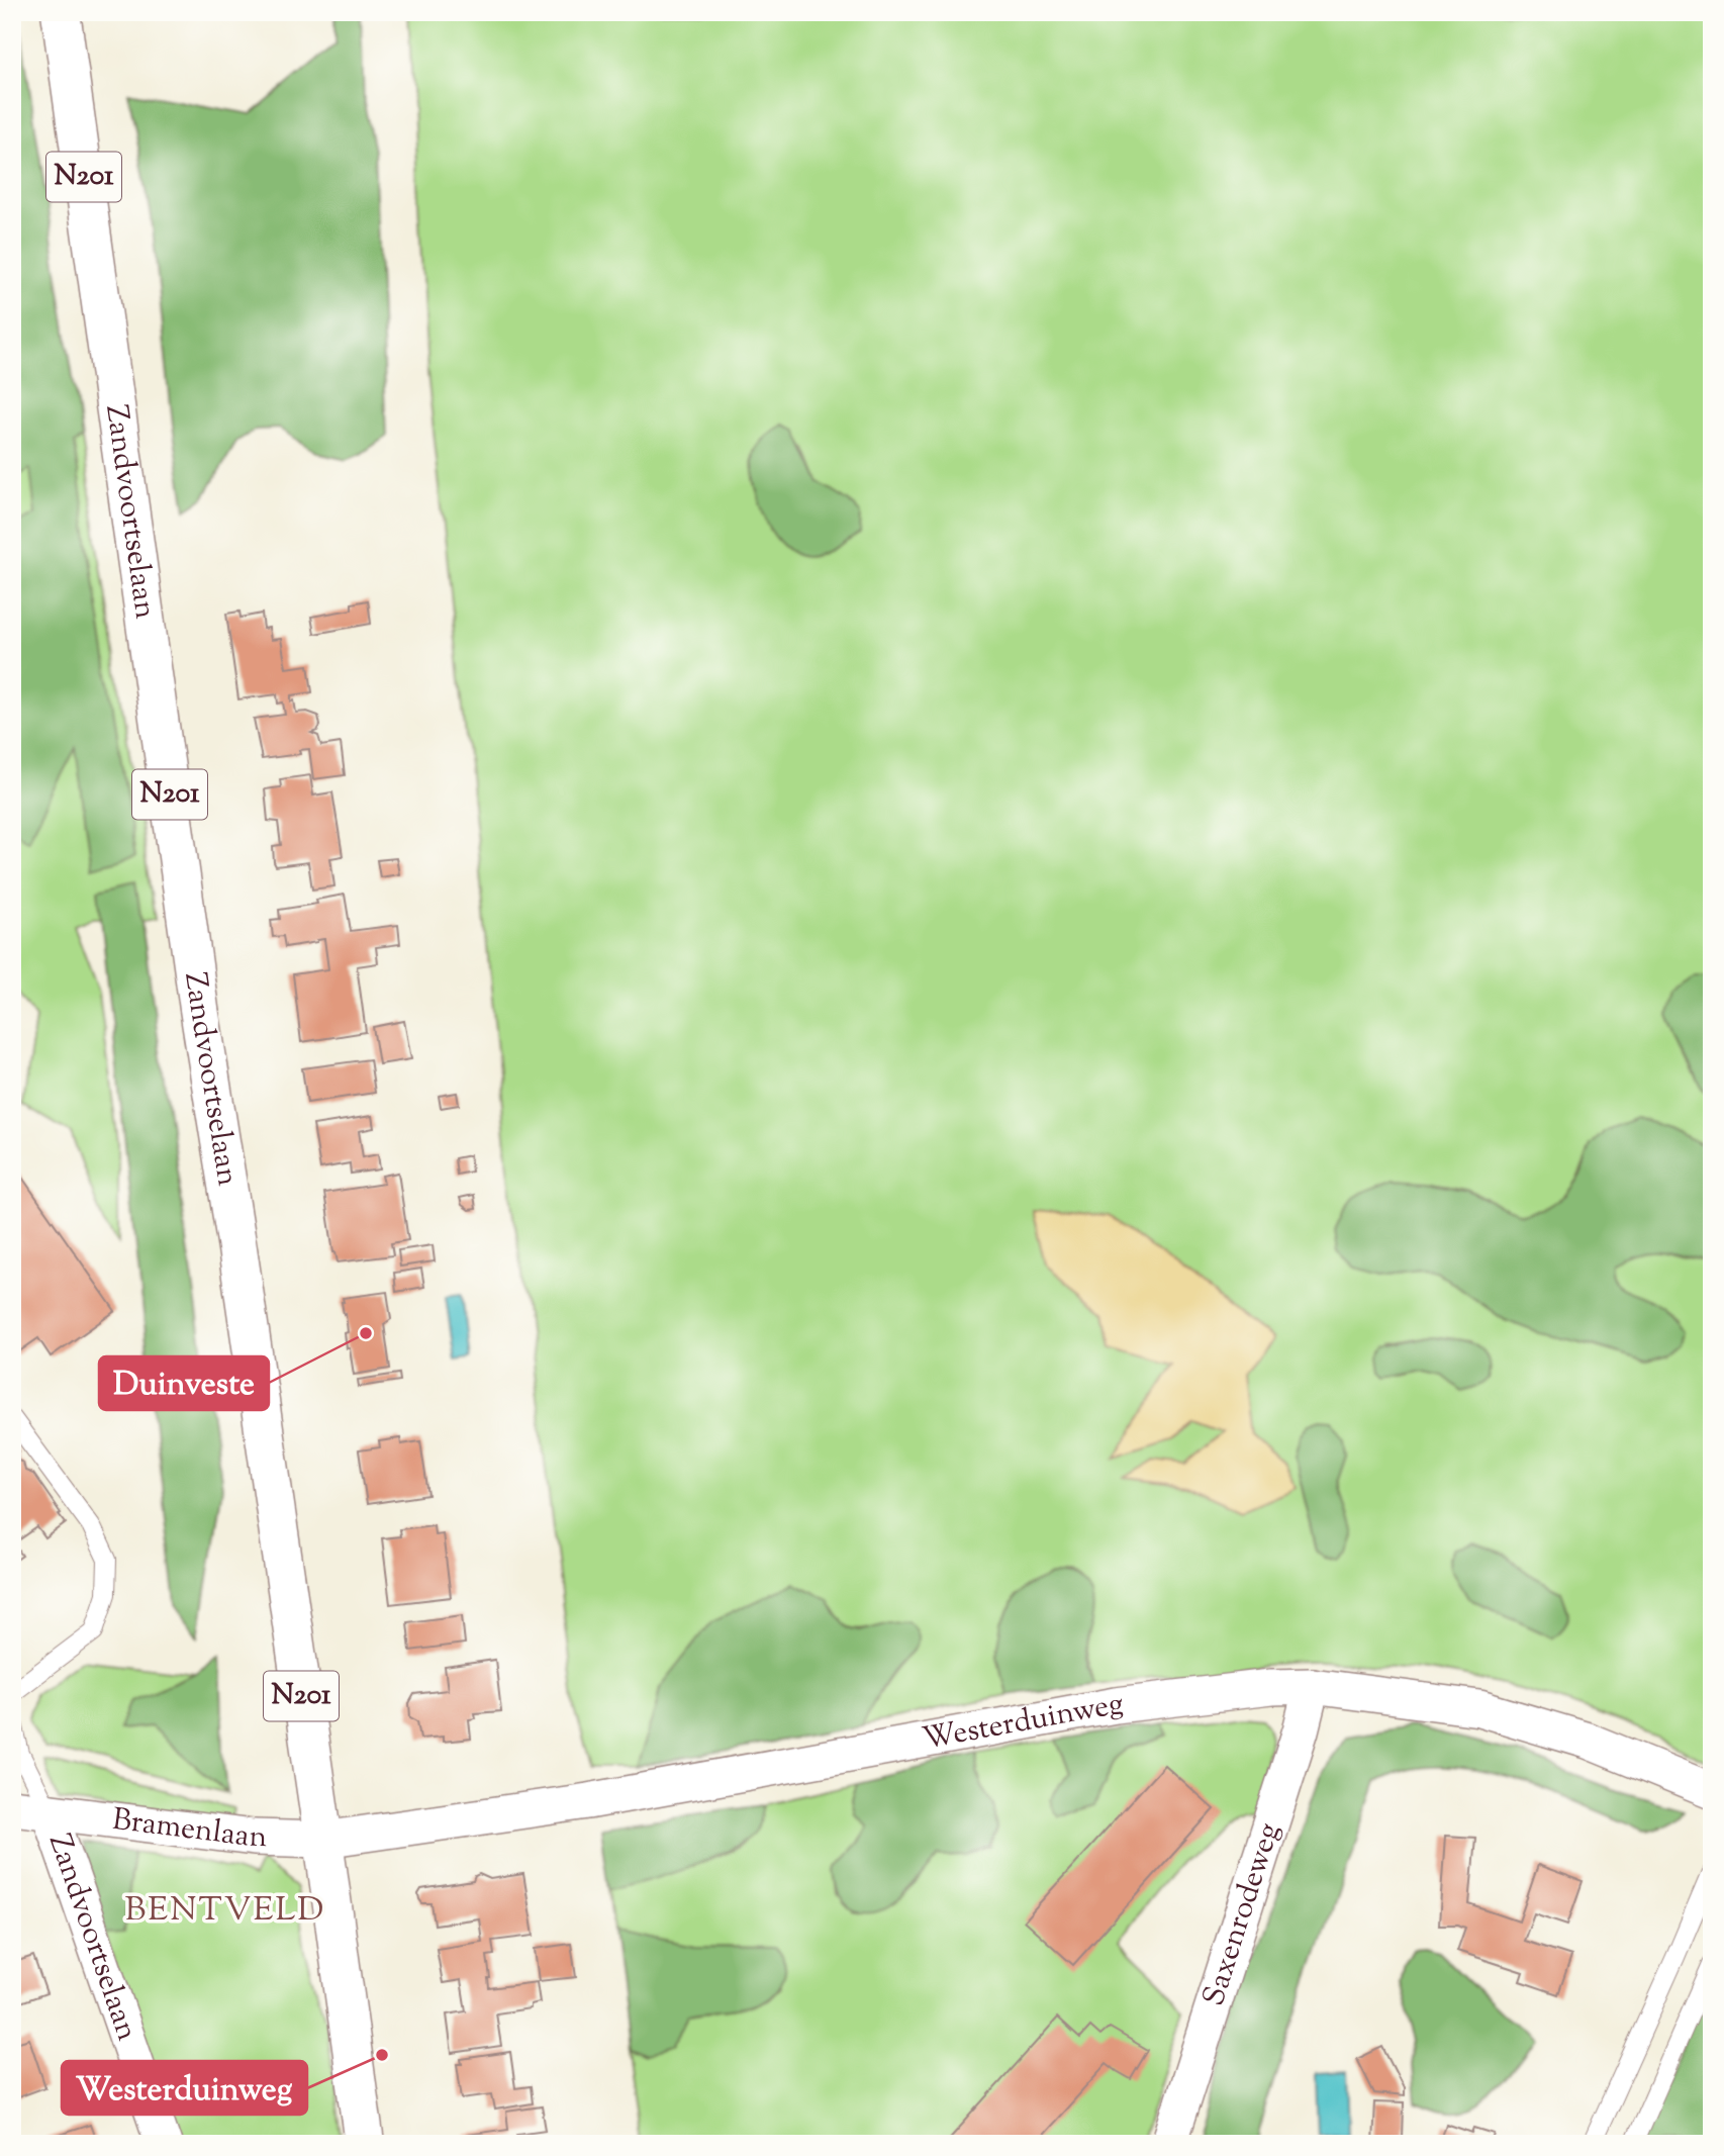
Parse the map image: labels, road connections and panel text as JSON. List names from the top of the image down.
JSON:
{
  "streets": {
    "main road": ["N201", "Zandvoortselaan"],
    "street": ["Westerduinweg", "Bramenlaan", "Saxenrodeweg"]
  },
  "crossings": [
    ["Zandvoortselaan", "Westerduinweg"],
    ["Zandvoortselaan", "Bramenlaan"],
    ["Westerduinweg", "Bramenlaan"],
    ["Westerduinweg", "Saxenrodeweg"]
  ],
  "districts": ["BENTVELD"],
  "places": ["Duinveste", "Westerduinweg"]
}
